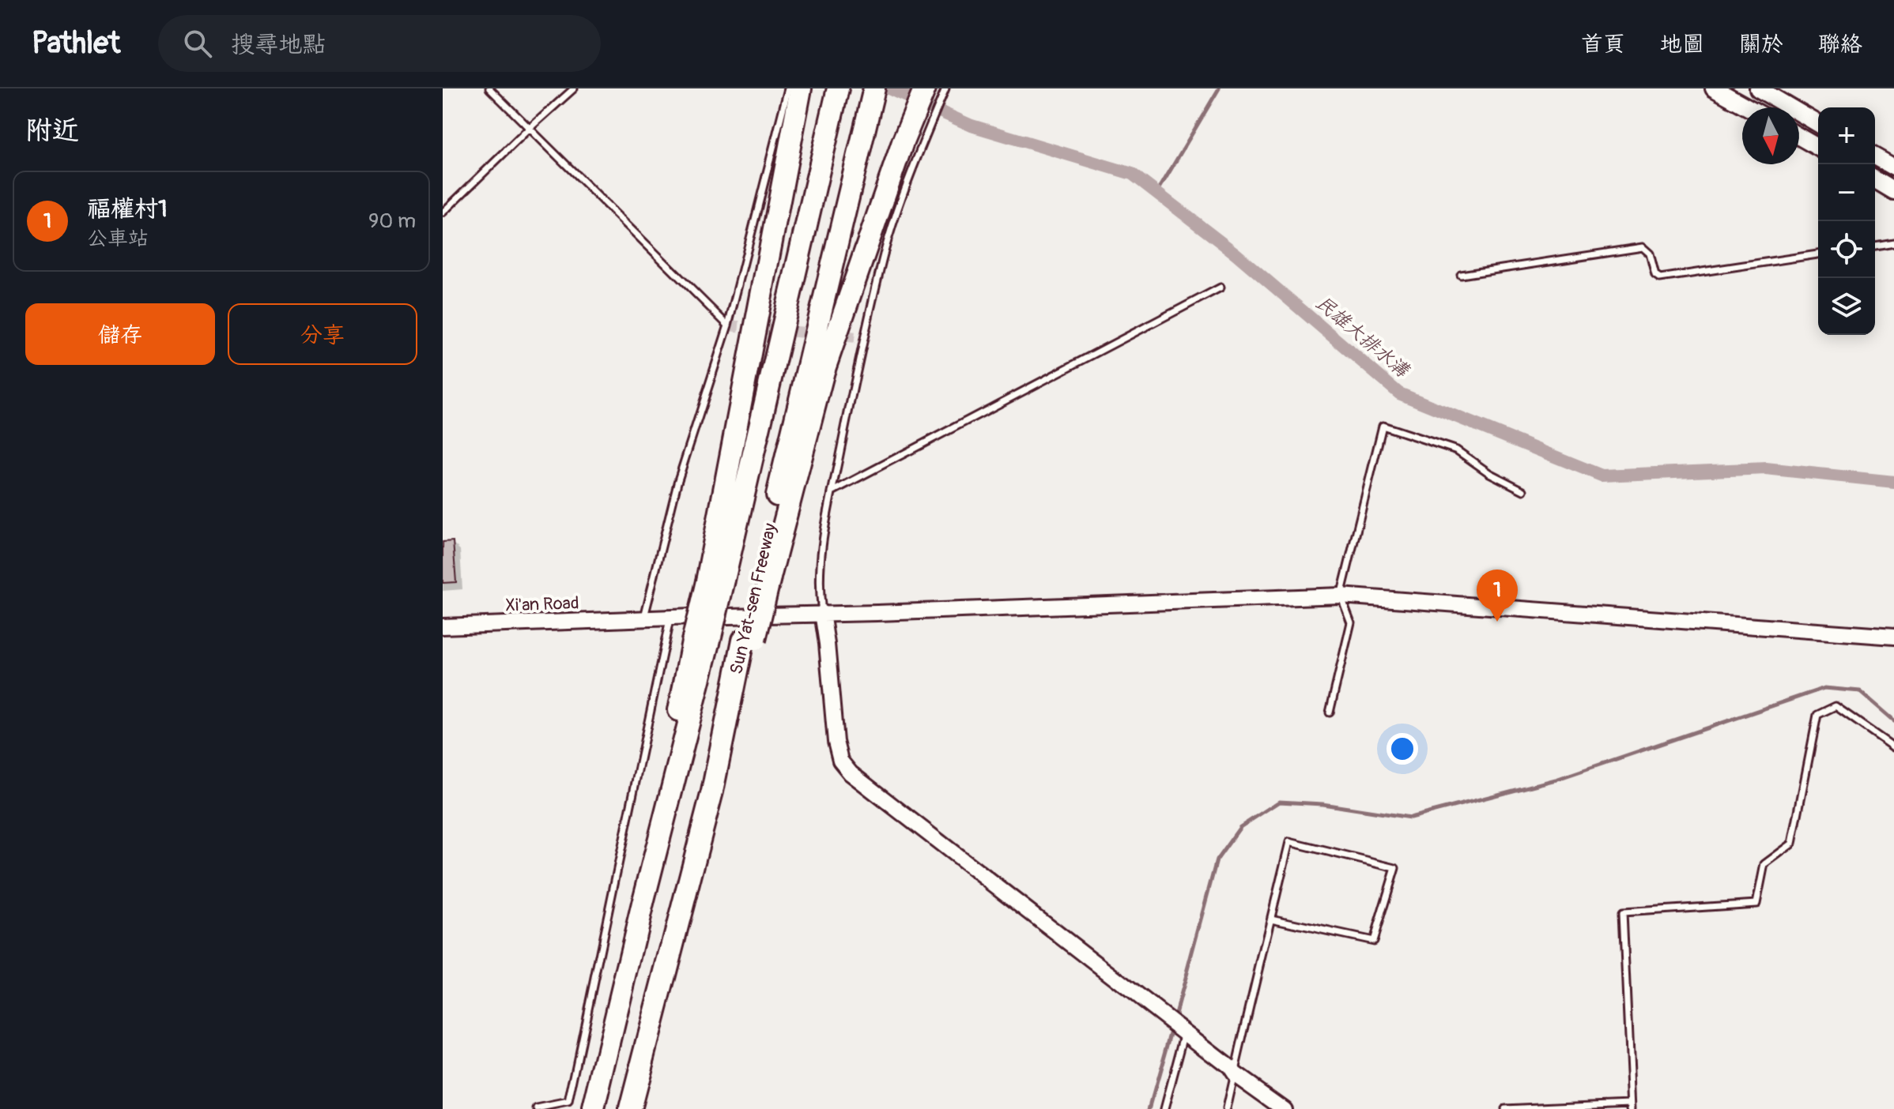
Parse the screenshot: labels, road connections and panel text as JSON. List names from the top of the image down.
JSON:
{
  "streets": {
    "highway": ["Sun Yat-sen Freeway"],
    "street": ["Xi'an Road"]
  },
  "water": ["民雄大排水溝"],
  "north": "bottom",
  "page": {
    "header": "Pathlet",
    "search": "搜尋地點",
    "nav": [
      "首頁",
      "地圖",
      "關於",
      "聯絡"
    ],
    "heading": "附近",
    "map_buttons": ["+", "−"],
    "list": [
      {
        "mark": "1",
        "name": "福權村1",
        "note": "公車站",
        "value": "90 m"
      }
    ],
    "buttons": ["儲存", "分享"],
    "pins": "1"
  }
}
